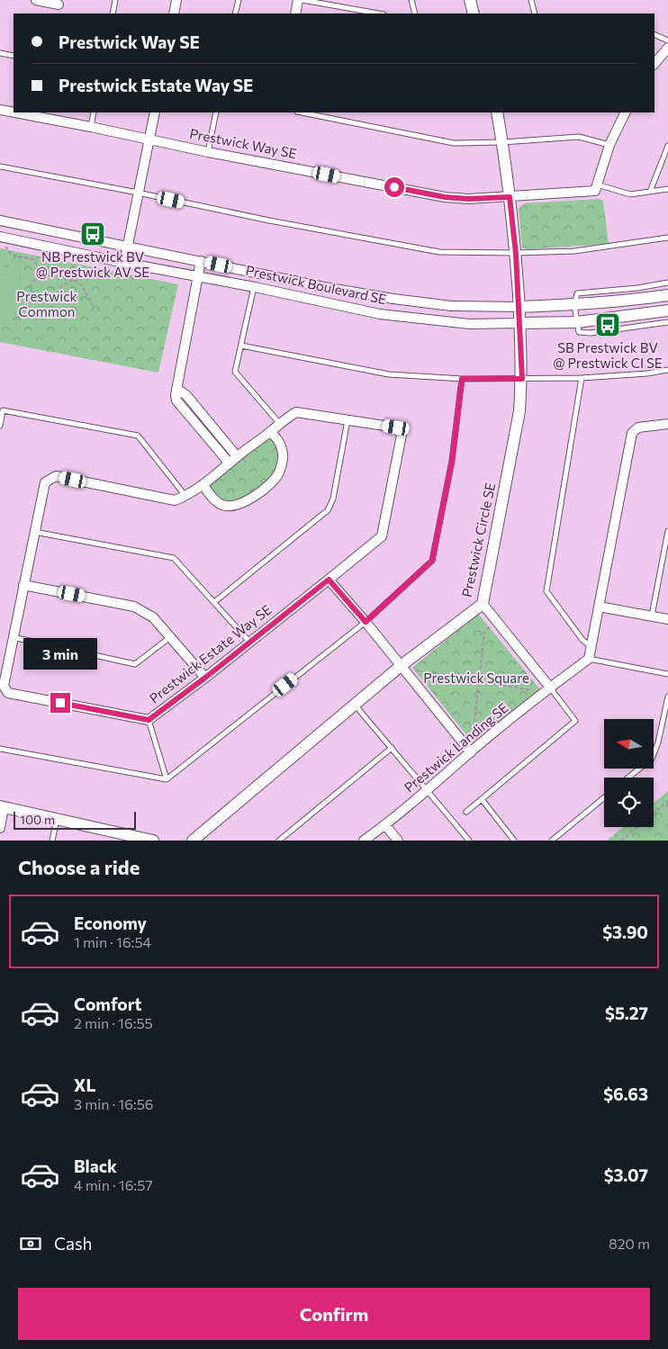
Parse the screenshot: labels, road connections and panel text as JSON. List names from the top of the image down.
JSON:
{
  "streets": {
    "street": [
      "Prestwick Way SE",
      "Prestwick Boulevard SE",
      "Prestwick Circle SE",
      "Prestwick Estate Way SE",
      "Prestwick Landing SE"
    ]
  },
  "crossings": [
    ["Prestwick Way SE", "Prestwick Circle SE"],
    ["Prestwick Boulevard SE", "Prestwick Circle SE"]
  ],
  "parks": ["Prestwick Common", "Prestwick Square"],
  "places": {
    "bus stop": ["NB Prestwick BV @ Prestwick AV SE", "SB Prestwick BV @ Prestwick CI SE"]
  },
  "scale_bar": "100 m",
  "north": "left",
  "page": {
    "banner": ["Prestwick Way SE", "Prestwick Estate Way SE"],
    "bubble": "3 min",
    "scale": "100 m",
    "heading": "Choose a ride",
    "list": [
      {
        "name": "Economy",
        "note": "1 min · 16:54",
        "value": "$3.90"
      },
      {
        "name": "Comfort",
        "note": "2 min · 16:55",
        "value": "$5.27"
      },
      {
        "name": "XL",
        "note": "3 min · 16:56",
        "value": "$6.63"
      },
      {
        "name": "Black",
        "note": "4 min · 16:57",
        "value": "$3.07"
      }
    ],
    "pay": ["Cash", "820 m"],
    "buttons": "Confirm"
  }
}
